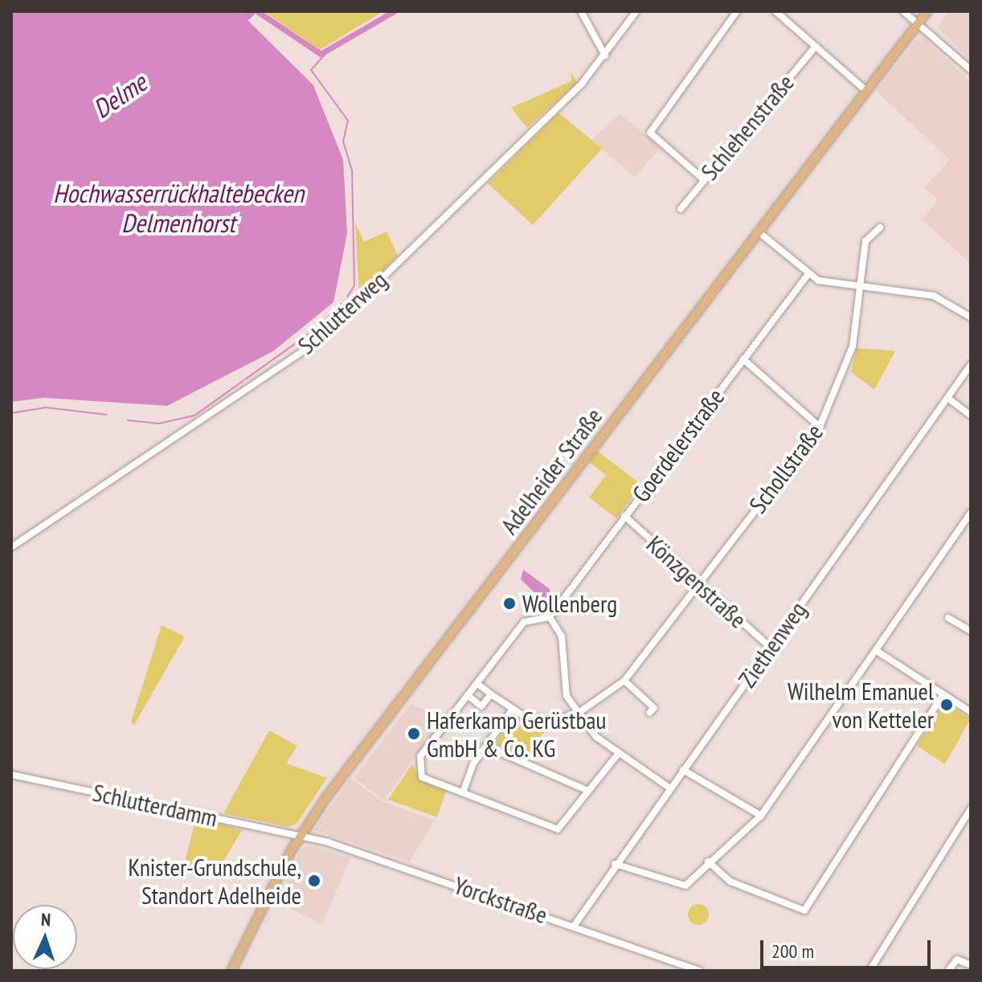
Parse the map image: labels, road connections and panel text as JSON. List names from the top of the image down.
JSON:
{
  "streets": {
    "main road": ["Adelheider Straße"],
    "street": [
      "Schlehenstraße",
      "Schlutterweg",
      "Goerdelerstraße",
      "Schollstraße",
      "Könzgenstraße",
      "Ziethenweg",
      "Schlutterdamm",
      "Yorckstraße"
    ]
  },
  "crossings": [
    ["Goerdelerstraße", "Könzgenstraße"],
    ["Schollstraße", "Könzgenstraße"],
    ["Adelheider Straße", "Schlutterdamm"],
    ["Adelheider Straße", "Yorckstraße"],
    ["Könzgenstraße", "Ziethenweg"],
    ["Ziethenweg", "Yorckstraße"],
    ["Schlutterdamm", "Yorckstraße"]
  ],
  "water": ["Delme", "Hochwasserrückhaltebecken Delmenhorst"],
  "places": [
    "Wollenberg",
    "Wilhelm Emanuel von Ketteler",
    "Haferkamp Gerüstbau GmbH & Co. KG",
    "Knister-Grundschule, Standort Adelheide"
  ],
  "scale_bar": "200 m",
  "north": "top"
}
